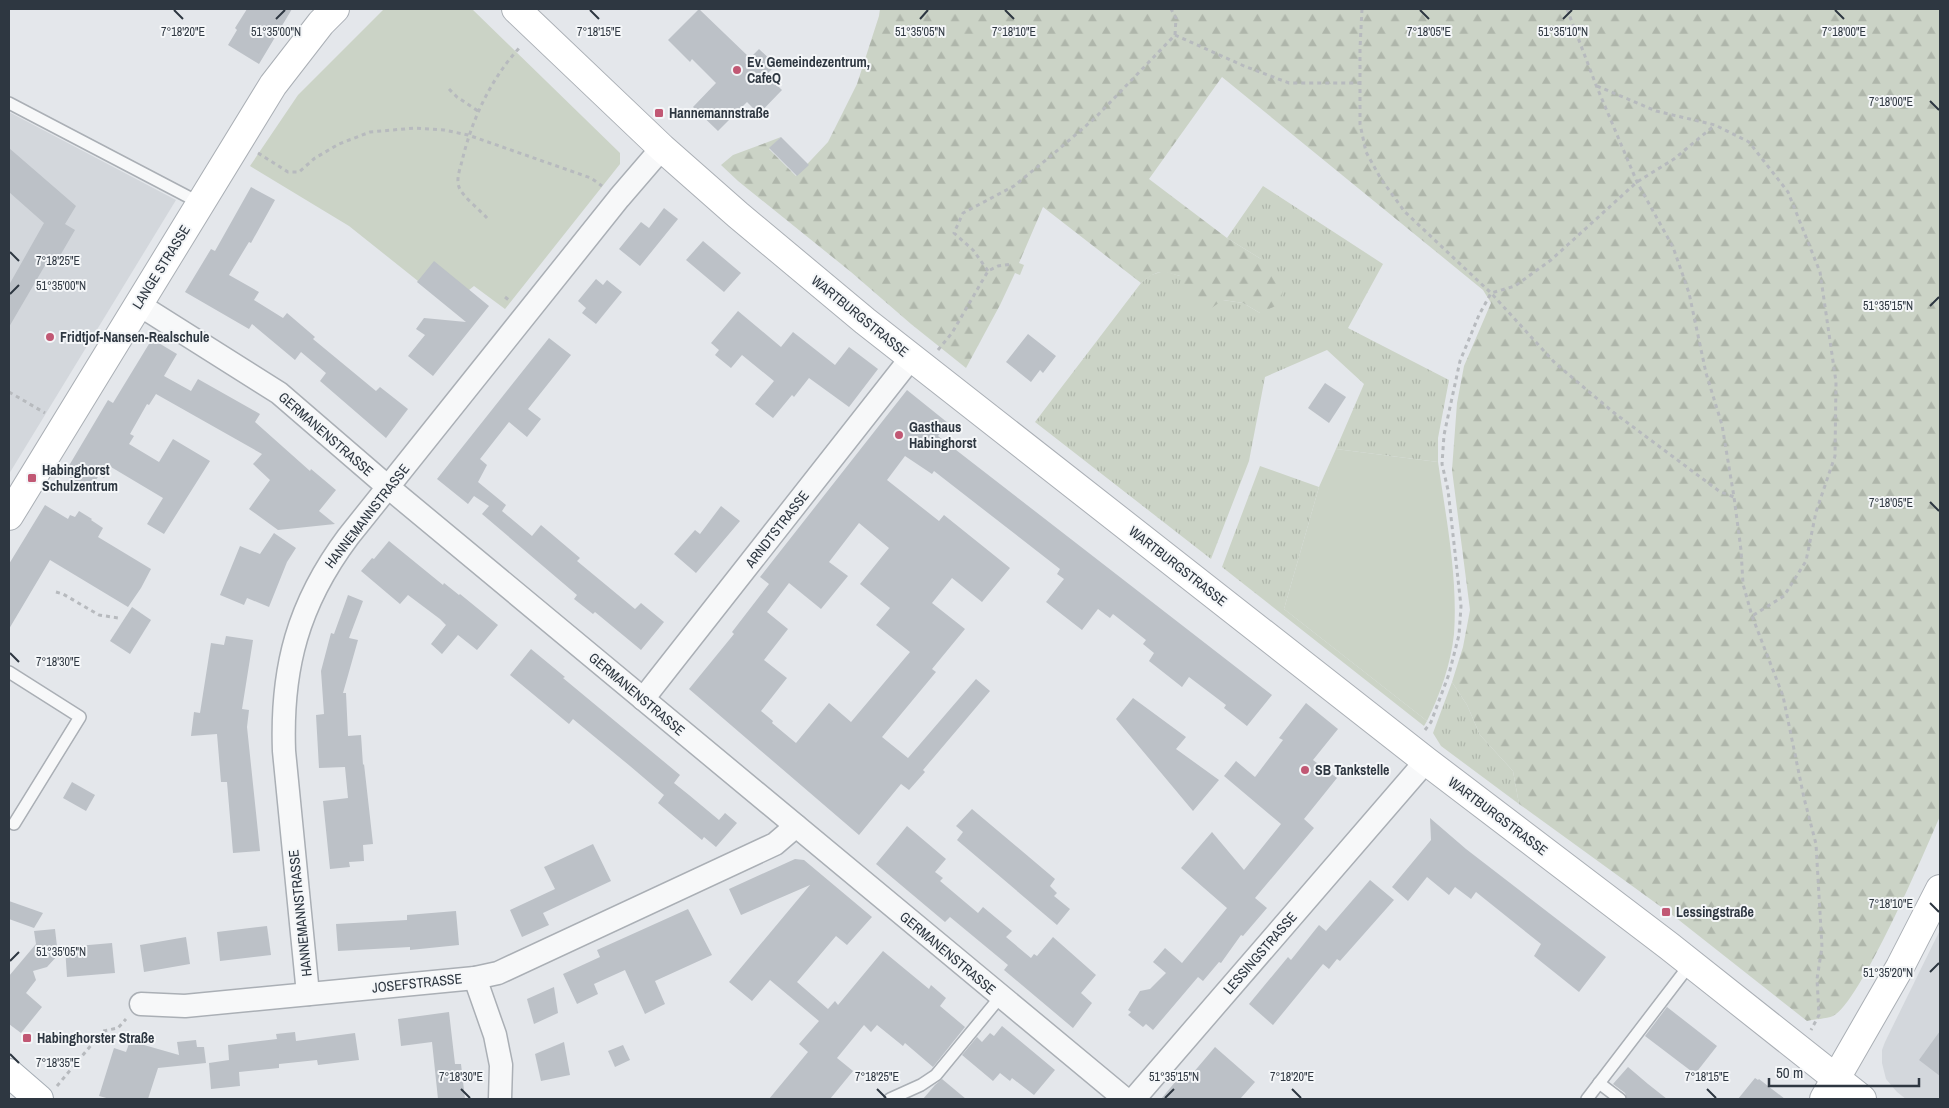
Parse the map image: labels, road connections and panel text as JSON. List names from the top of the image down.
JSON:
{
  "streets": {
    "main road": ["LANGE STRASSE", "WARTBURGSTRASSE"],
    "street": [
      "GERMANENSTRASSE",
      "HANNEMANNSTRASSE",
      "ARNDTSTRASSE",
      "LESSINGSTRASSE",
      "JOSEFSTRASSE"
    ]
  },
  "crossings": [
    ["LANGE STRASSE", "GERMANENSTRASSE"],
    ["WARTBURGSTRASSE", "HANNEMANNSTRASSE"],
    ["WARTBURGSTRASSE", "ARNDTSTRASSE"],
    ["WARTBURGSTRASSE", "LESSINGSTRASSE"],
    ["GERMANENSTRASSE", "HANNEMANNSTRASSE"],
    ["GERMANENSTRASSE", "ARNDTSTRASSE"],
    ["GERMANENSTRASSE", "JOSEFSTRASSE"],
    ["HANNEMANNSTRASSE", "JOSEFSTRASSE"]
  ],
  "places": {
    "other": [
      "Ev. Gemeindezentrum, CafeQ",
      "Fridtjof-Nansen-Realschule",
      "Gasthaus Habinghorst",
      "SB Tankstelle"
    ],
    "transit": [
      "Hannemannstraße",
      "Habinghorst Schulzentrum",
      "Lessingstraße",
      "Habinghorster Straße"
    ]
  },
  "scale_bar": "50 m",
  "coordinates": [
    "7°18'20\"E",
    "7°18'15\"E",
    "7°18'05\"E",
    "7°18'00\"E",
    "7°18'10\"E",
    "51°35'00\"N",
    "51°35'05\"N",
    "51°35'10\"N",
    "7°18'25\"E",
    "51°35'15\"N",
    "7°18'30\"E",
    "51°35'20\"N",
    "7°18'35\"E"
  ]
}
